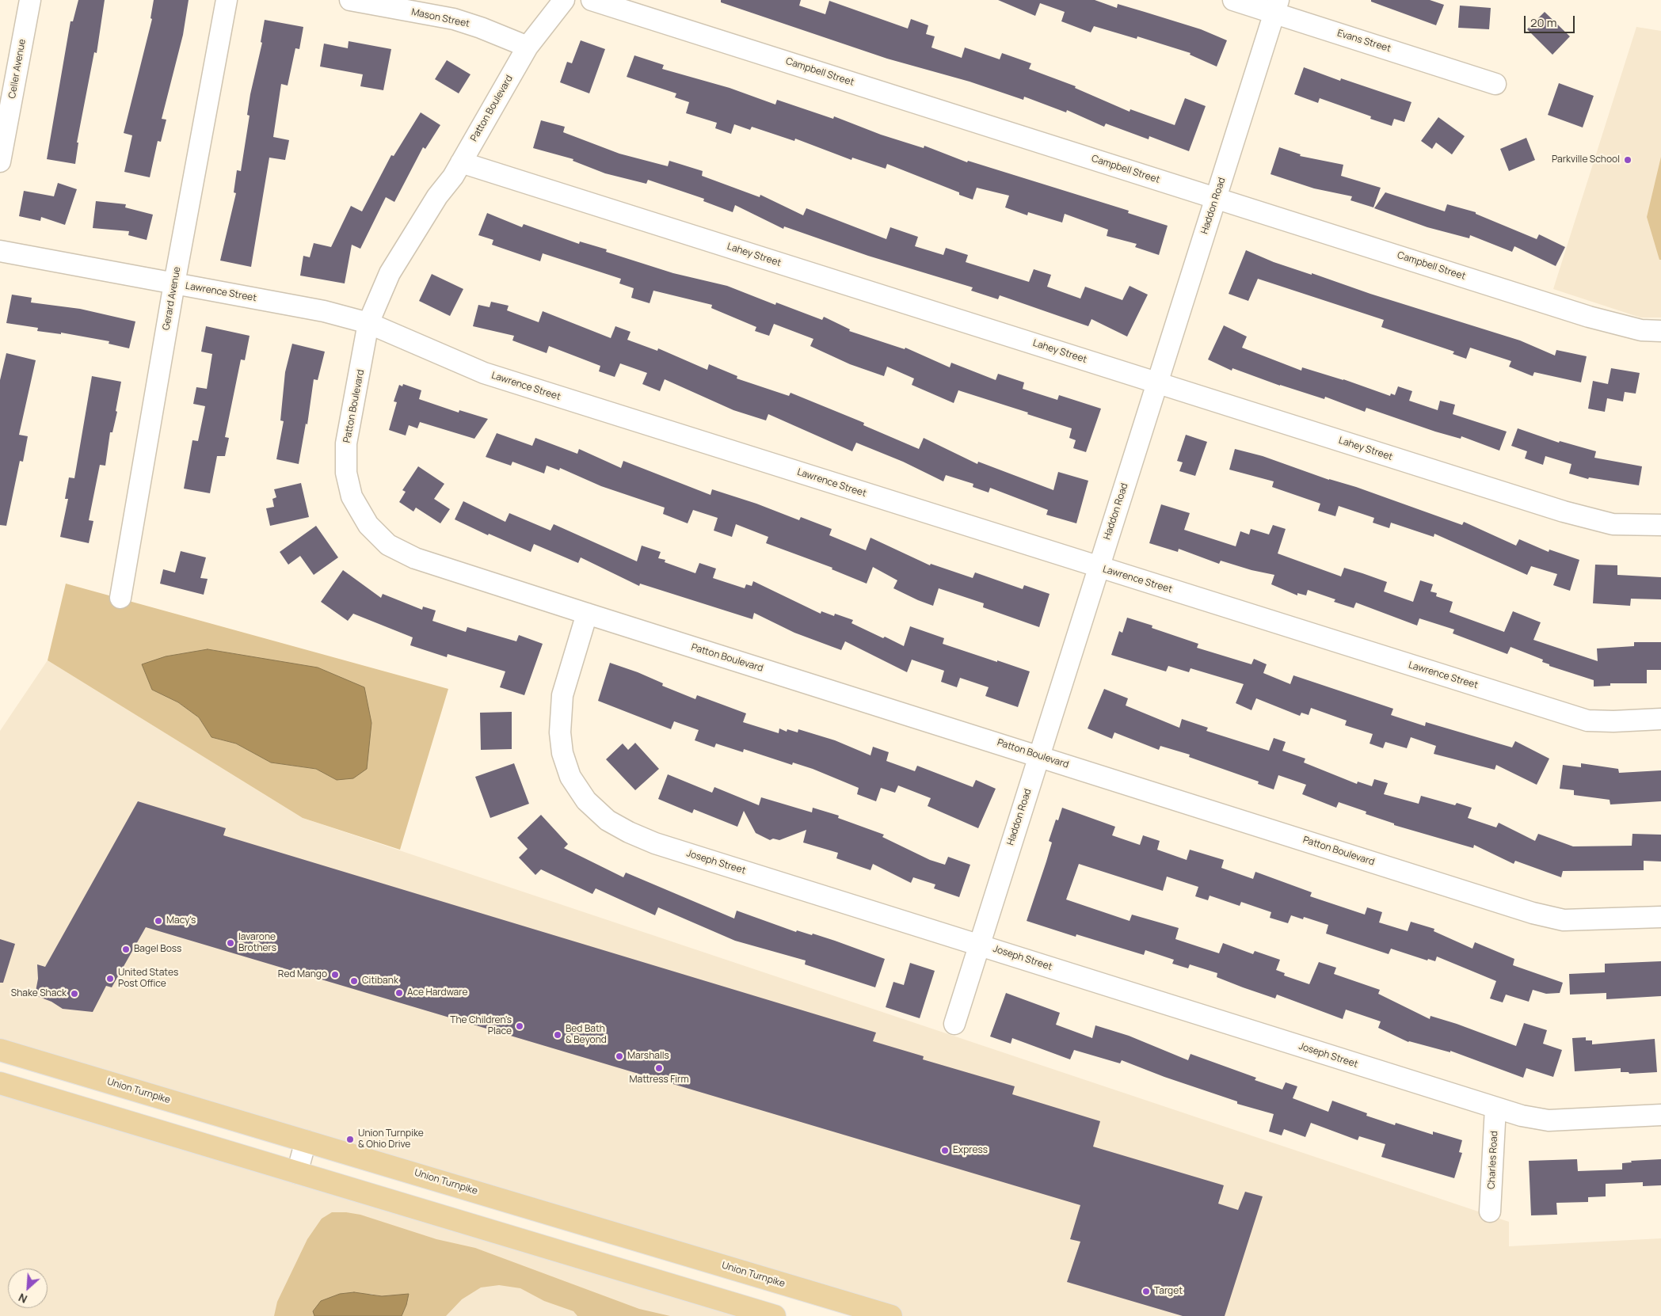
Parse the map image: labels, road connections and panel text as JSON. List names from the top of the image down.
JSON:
{
  "streets": {
    "main road": ["Union Turnpike"],
    "street": [
      "Mason Street",
      "Evans Street",
      "Celler Avenue",
      "Campbell Street",
      "Patton Boulevard",
      "Haddon Road",
      "Lahey Street",
      "Lawrence Street",
      "Gerard Avenue",
      "Joseph Street",
      "Charles Road"
    ]
  },
  "crossings": [
    ["Mason Street", "Patton Boulevard"],
    ["Evans Street", "Haddon Road"],
    ["Campbell Street", "Haddon Road"],
    ["Patton Boulevard", "Haddon Road"],
    ["Patton Boulevard", "Lahey Street"],
    ["Patton Boulevard", "Lawrence Street"],
    ["Patton Boulevard", "Joseph Street"],
    ["Haddon Road", "Lahey Street"],
    ["Haddon Road", "Lawrence Street"],
    ["Haddon Road", "Joseph Street"],
    ["Lawrence Street", "Gerard Avenue"],
    ["Joseph Street", "Charles Road"]
  ],
  "places": [
    "Parkville School",
    "Macy's",
    "Iavarone Brothers",
    "Bagel Boss",
    "Red Mango",
    "United States Post Office",
    "Citibank",
    "Ace Hardware",
    "Shake Shack",
    "The Children's Place",
    "Bed Bath & Beyond",
    "Marshalls",
    "Mattress Firm",
    "Union Turnpike & Ohio Drive",
    "Express",
    "Target"
  ],
  "scale_bar": "20 m",
  "north": "bottom left"
}
